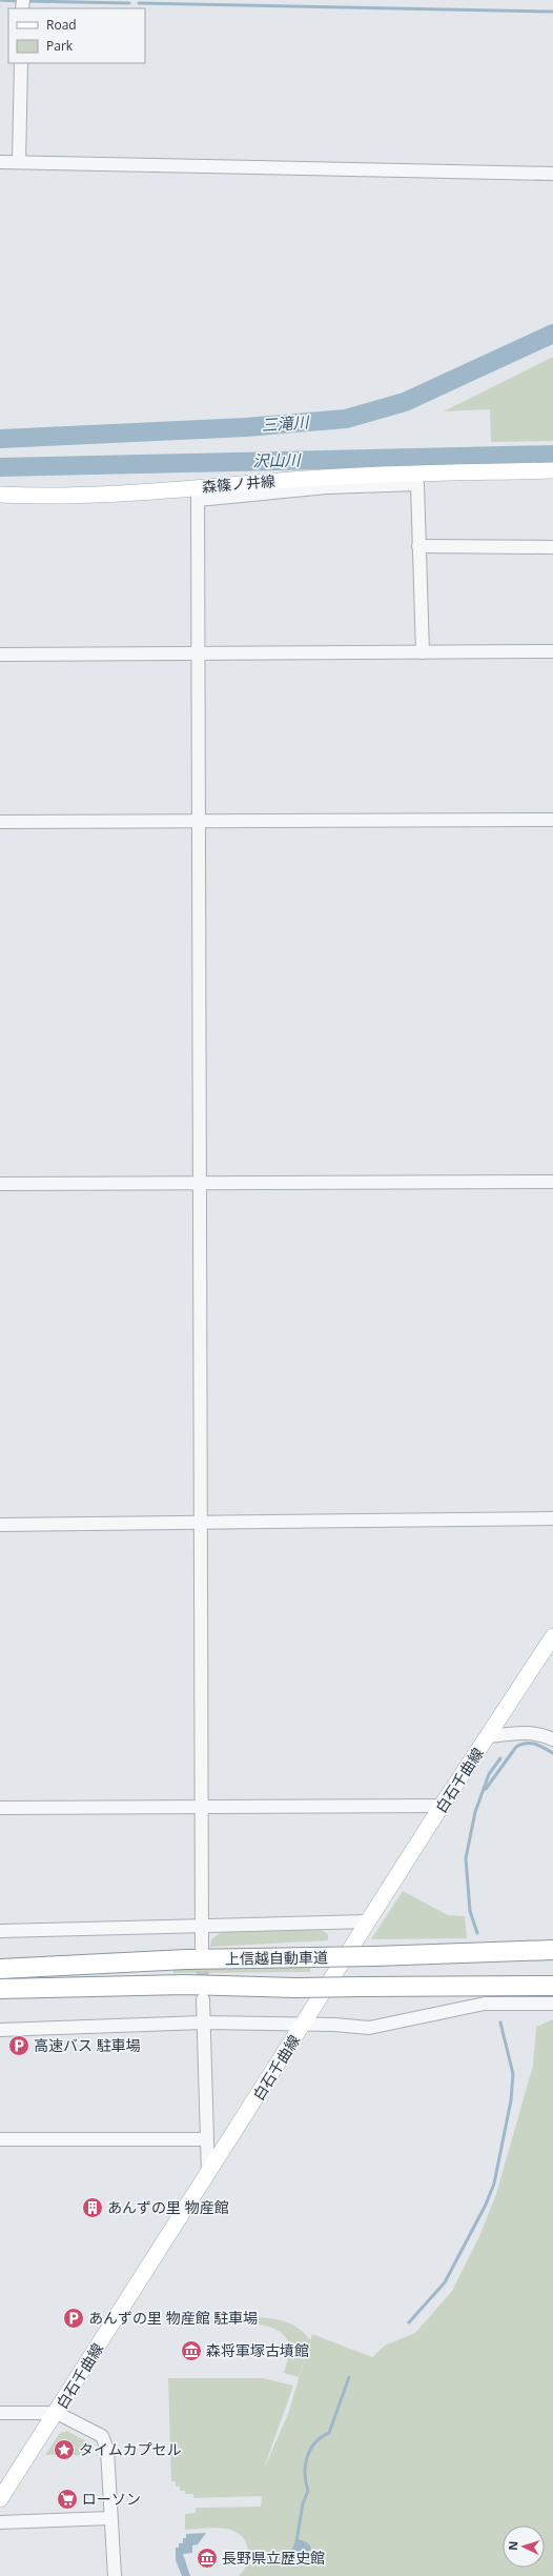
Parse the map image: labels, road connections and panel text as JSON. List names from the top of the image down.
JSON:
{
  "streets": {
    "highway": ["上信越自動車道"],
    "main road": ["森篠ノ井線", "白石千曲線"]
  },
  "water": ["三滝川", "沢山川"],
  "places": {
    "parking": ["高速バス 駐車場", "あんずの里 物産館 駐車場"],
    "building": ["あんずの里 物産館"],
    "museum": ["森将軍塚古墳館", "長野県立歴史館"],
    "place": ["タイムカプセル"],
    "supermarket": ["ローソン"]
  },
  "legend": ["Road", "Park"],
  "north": "left"
}
